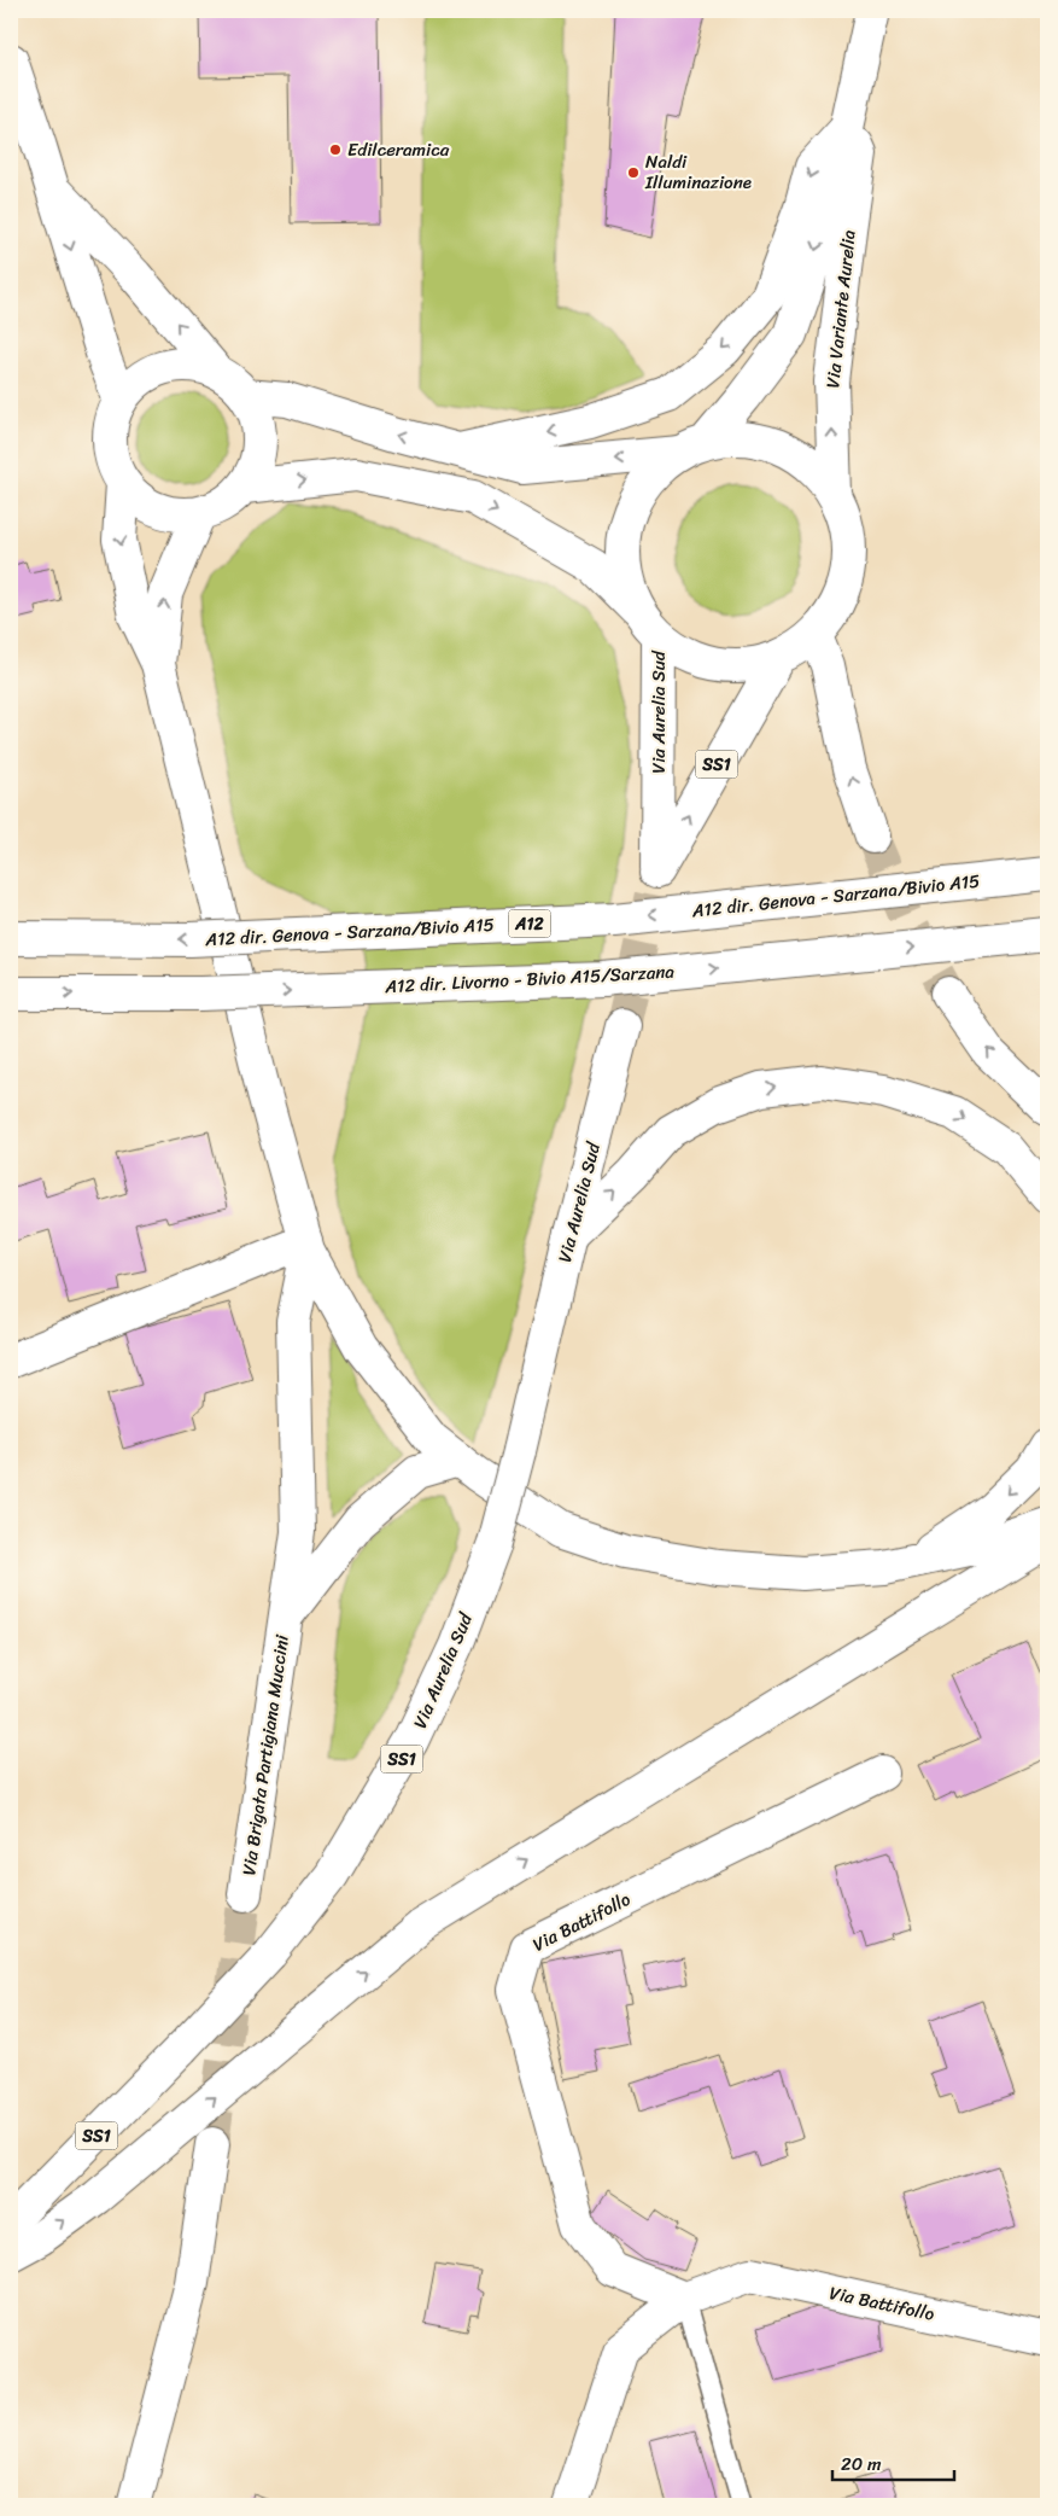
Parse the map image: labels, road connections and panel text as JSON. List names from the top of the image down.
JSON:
{
  "streets": {
    "main road": [
      "Via Variante Aurelia",
      "Via Aurelia Sud",
      "SS1",
      "A12 dir. Genova - Sarzana/Bivio A15",
      "A12",
      "A12 dir. Livorno - Bivio A15/Sarzana",
      "Via Brigata Partigiana Muccini",
      "Via Battifollo"
    ]
  },
  "one_way": ["A12 dir. Genova - Sarzana/Bivio A15", "A12 dir. Livorno - Bivio A15/Sarzana"],
  "places": ["Edilceramica", "Naldi Illuminazione"],
  "scale_bar": "20 m"
}
